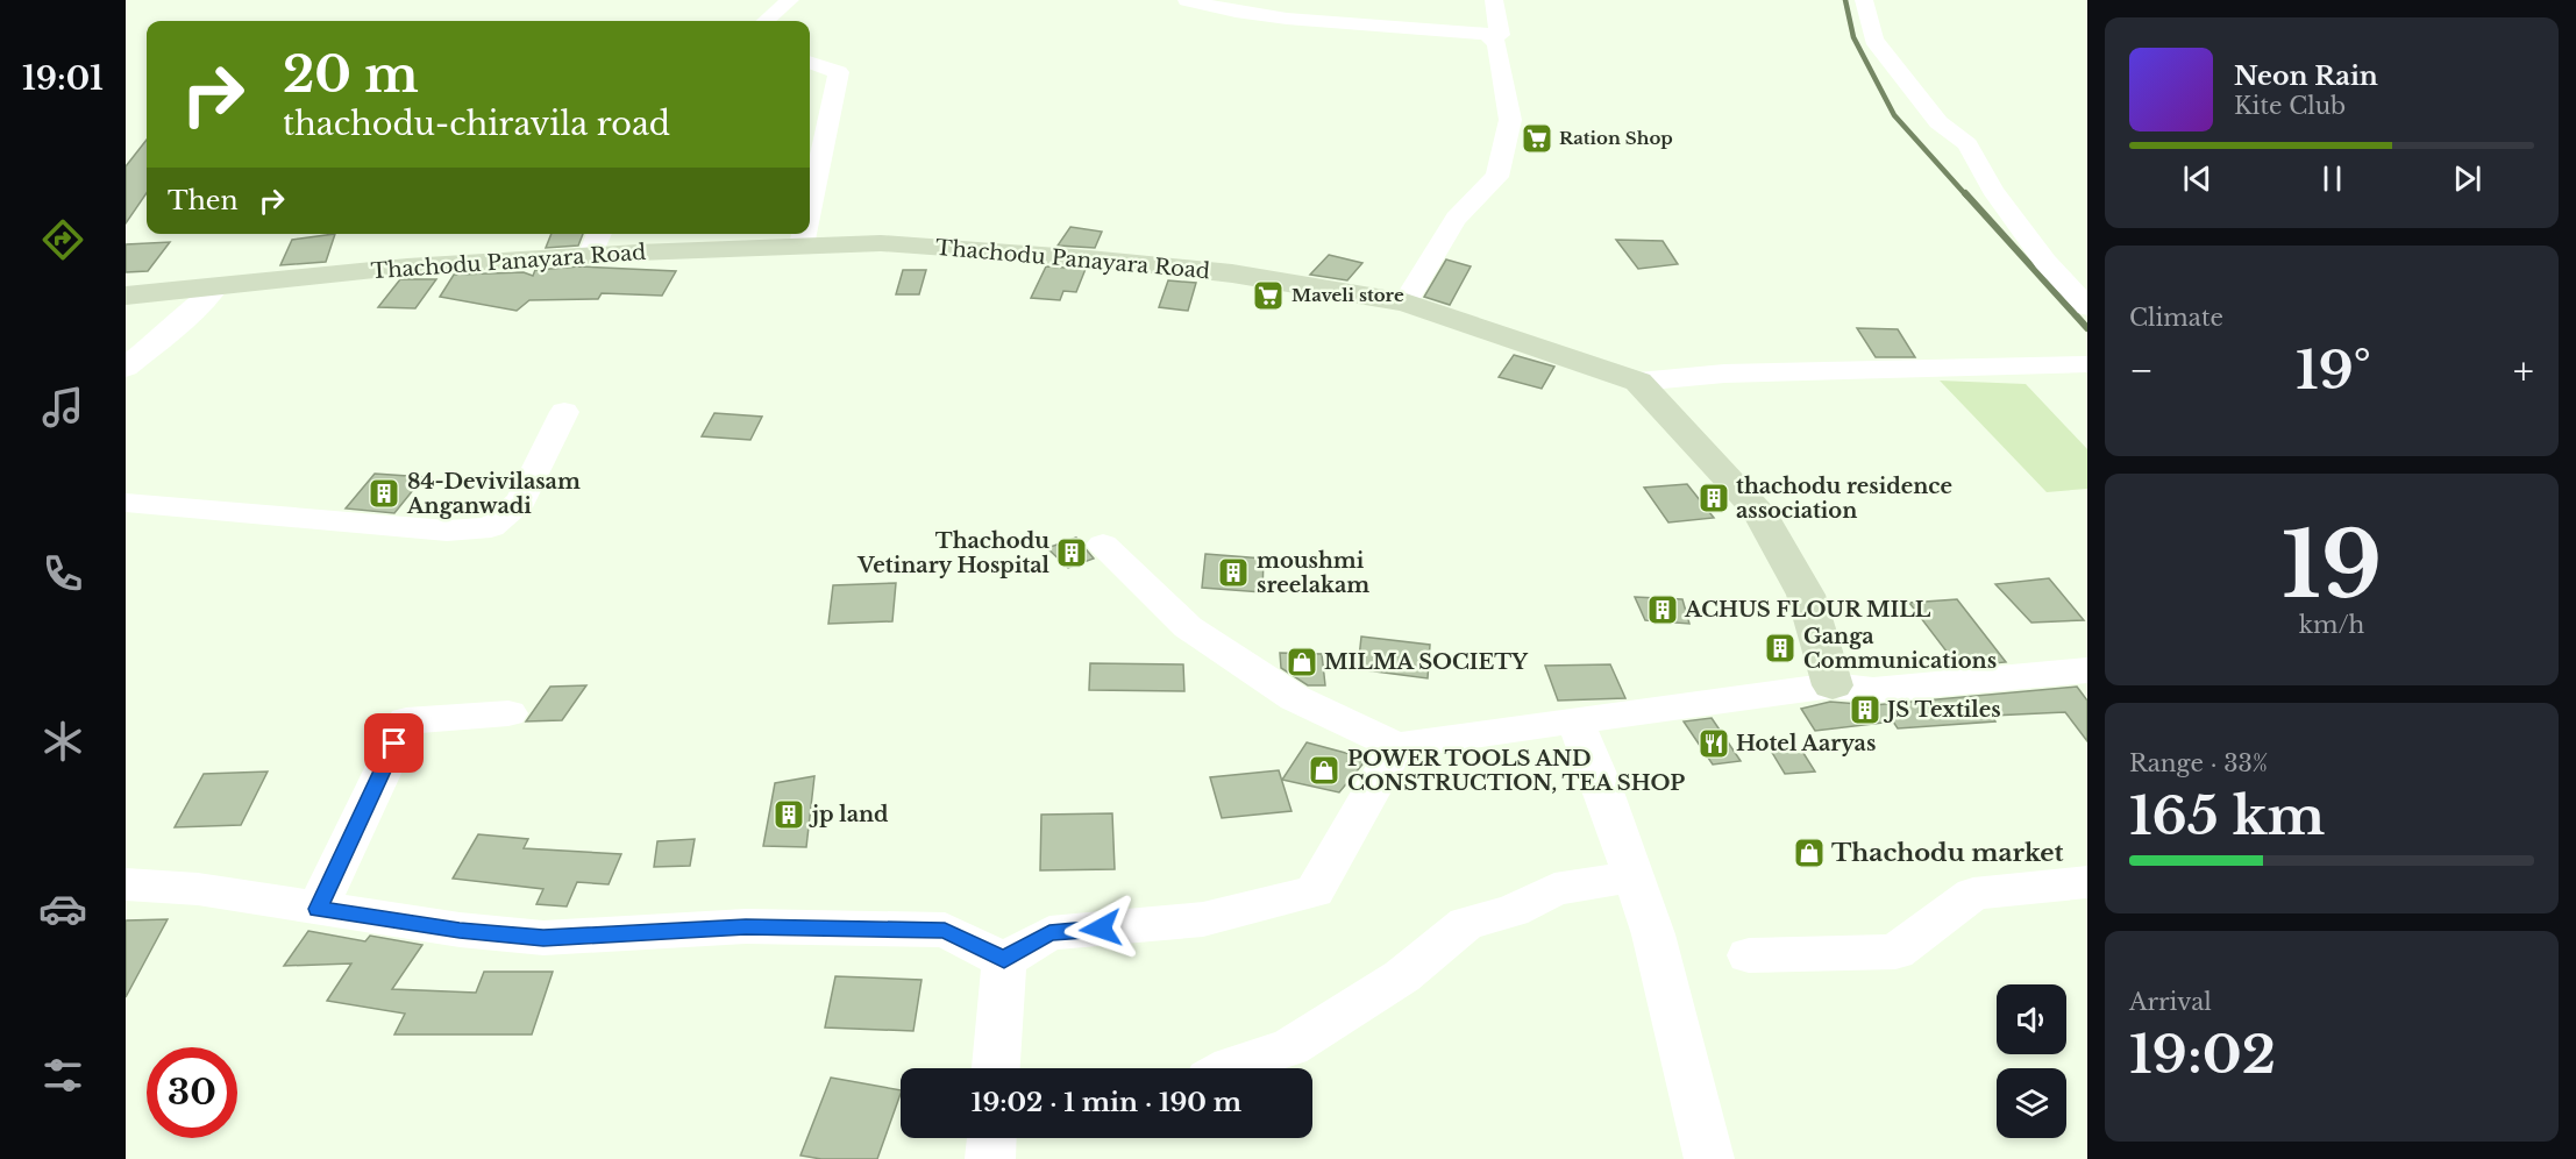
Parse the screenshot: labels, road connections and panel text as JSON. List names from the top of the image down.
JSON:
{
  "streets": {
    "main road": ["Thachodu Panayara Road"]
  },
  "places": {
    "supermarket": ["Ration Shop", "Maveli store"],
    "building": [
      "84-Devivilasam Anganwadi",
      "thachodu residence association",
      "Thachodu Vetinary Hospital",
      "moushmi sreelakam",
      "ACHUS FLOUR MILL",
      "Ganga Communications",
      "JS Textiles",
      "jp land"
    ],
    "shop": ["MILMA SOCIETY", "POWER TOOLS AND CONSTRUCTION, TEA SHOP", "Thachodu market"],
    "restaurant": ["Hotel Aaryas"]
  },
  "page": {
    "tabs": "19:01",
    "turn": ["20 m", "thachodu-chiravila road"],
    "song": ["Neon Rain", "Kite Club"],
    "then": "Then",
    "tile": [
      "Climate",
      ["19", "km/h"],
      ["Range · 33%", "165 km"],
      ["Arrival", "19:02"]
    ],
    "heat": ["−", "19°", "+"],
    "limit": "30",
    "trip": "19:02 · 1 min · 190 m"
  }
}
